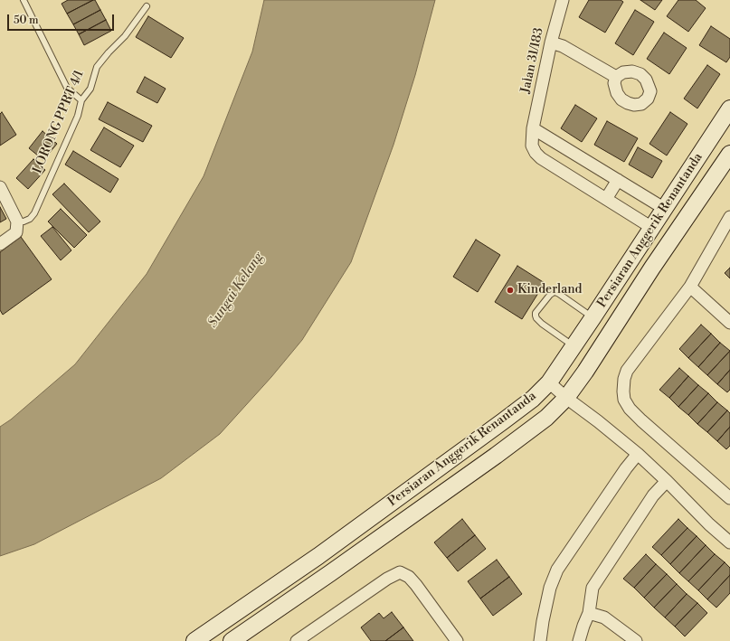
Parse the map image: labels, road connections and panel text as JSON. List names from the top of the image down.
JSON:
{
  "streets": {
    "main road": ["Persiaran Anggerik Renantanda"],
    "street": ["Jalan 31/183"],
    "lane": ["LORONG PPRT 4/1"]
  },
  "crossings": [
    ["Jalan 31/183", "Persiaran Anggerik Renantanda"]
  ],
  "water": ["Sungai Kelang"],
  "places": ["Kinderland"],
  "scale_bar": "50 m"
}
